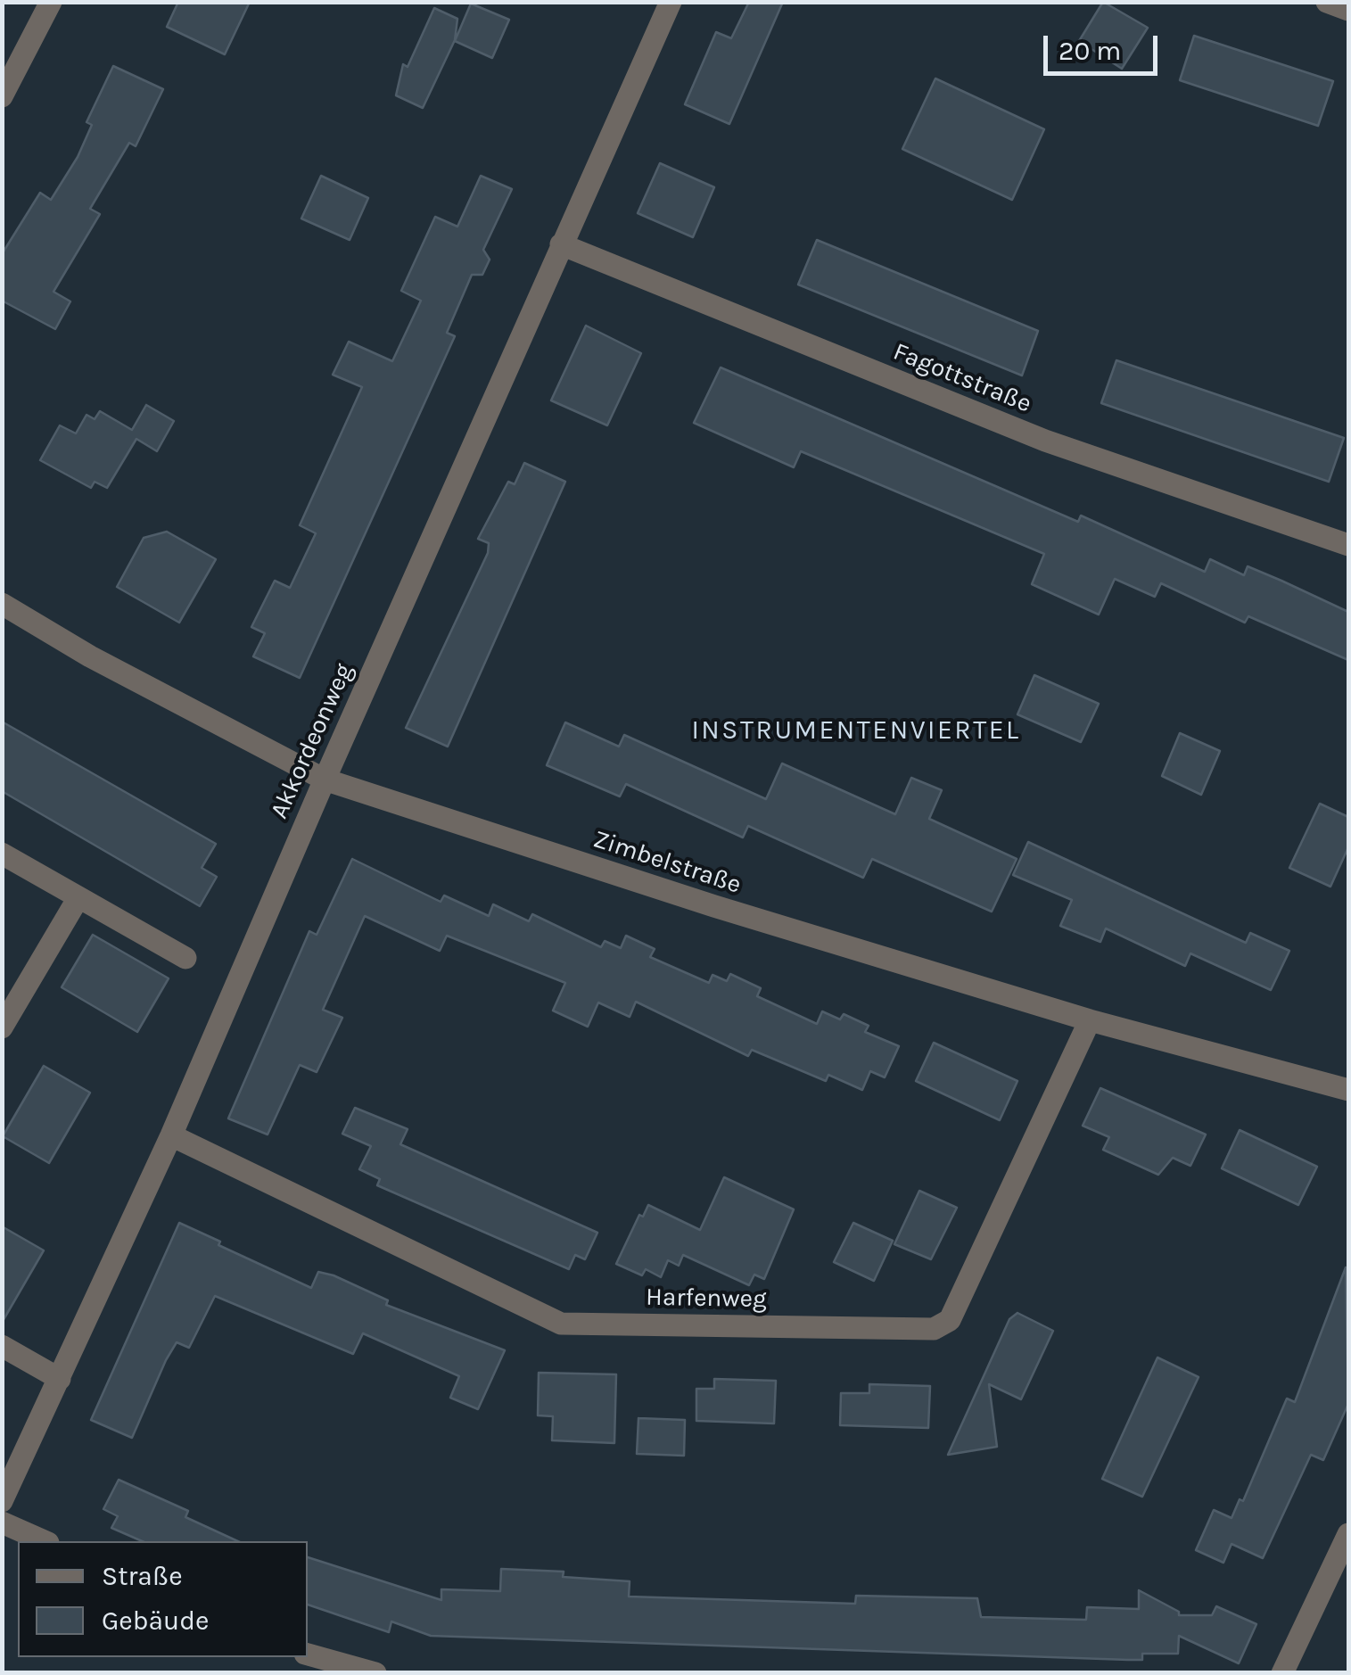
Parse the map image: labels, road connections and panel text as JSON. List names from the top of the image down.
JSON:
{
  "streets": {
    "street": [
      "Fagottstraße",
      "Akkordeonweg",
      "Zimbelstraße",
      "Harfenweg"
    ]
  },
  "crossings": [
    ["Fagottstraße", "Akkordeonweg"],
    ["Akkordeonweg", "Zimbelstraße"],
    ["Akkordeonweg", "Harfenweg"],
    ["Zimbelstraße", "Harfenweg"]
  ],
  "districts": ["INSTRUMENTENVIERTEL"],
  "legend": ["Straße", "Gebäude"],
  "scale_bar": "20 m"
}
